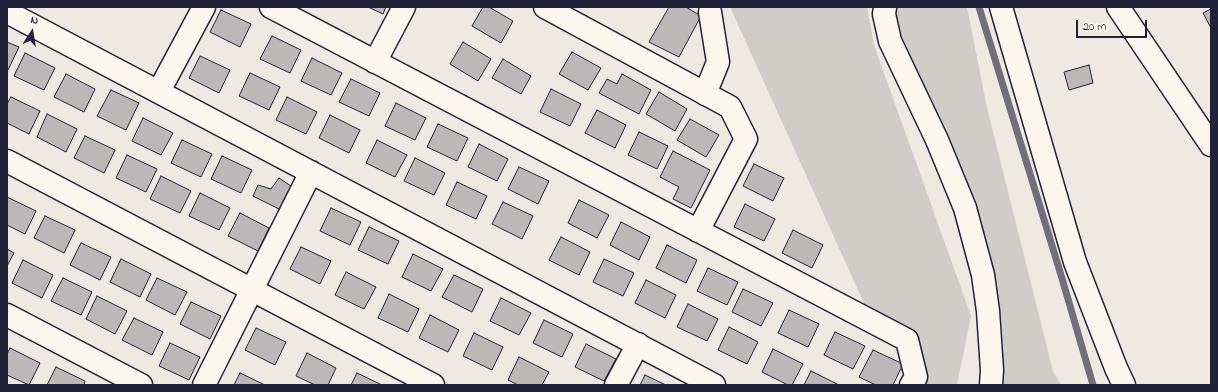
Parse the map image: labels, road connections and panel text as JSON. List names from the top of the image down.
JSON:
{
  "scale_bar": "20 m",
  "north": "top"
}
